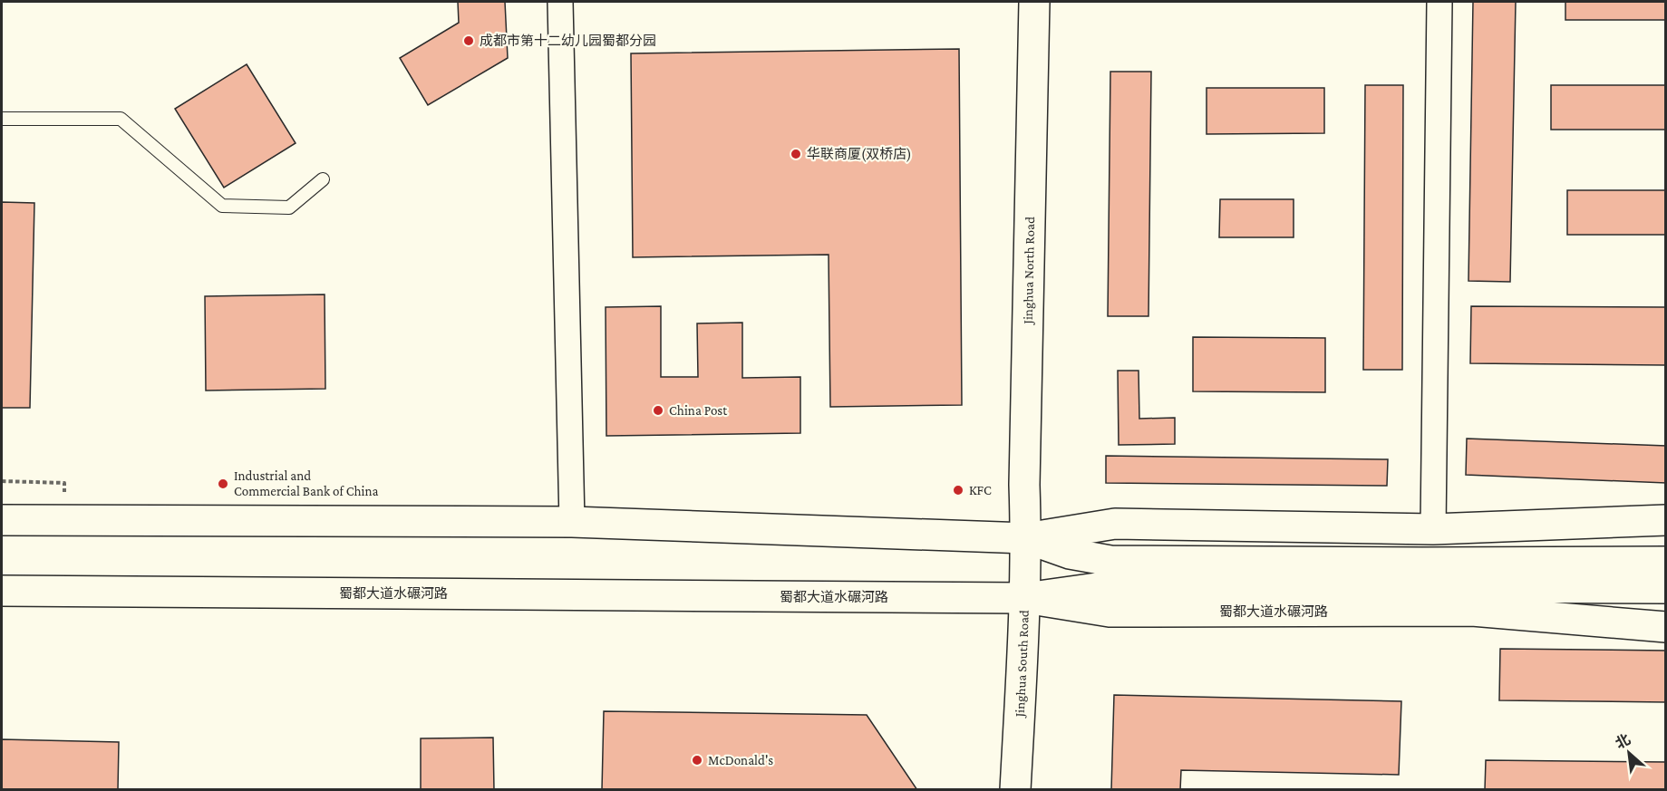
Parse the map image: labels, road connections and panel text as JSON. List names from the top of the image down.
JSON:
{
  "streets": {
    "main road": ["Jinghua North Road", "蜀都大道水碾河路", "Jinghua South Road"]
  },
  "crossings": [
    ["Jinghua North Road", "Jinghua South Road"],
    ["蜀都大道水碾河路", "Jinghua South Road"]
  ],
  "places": [
    "成都市第十二幼儿园蜀都分园",
    "华联商厦(双桥店)",
    "China Post",
    "Industrial and Commercial Bank of China",
    "KFC",
    "McDonald's"
  ],
  "north": "top left"
}
